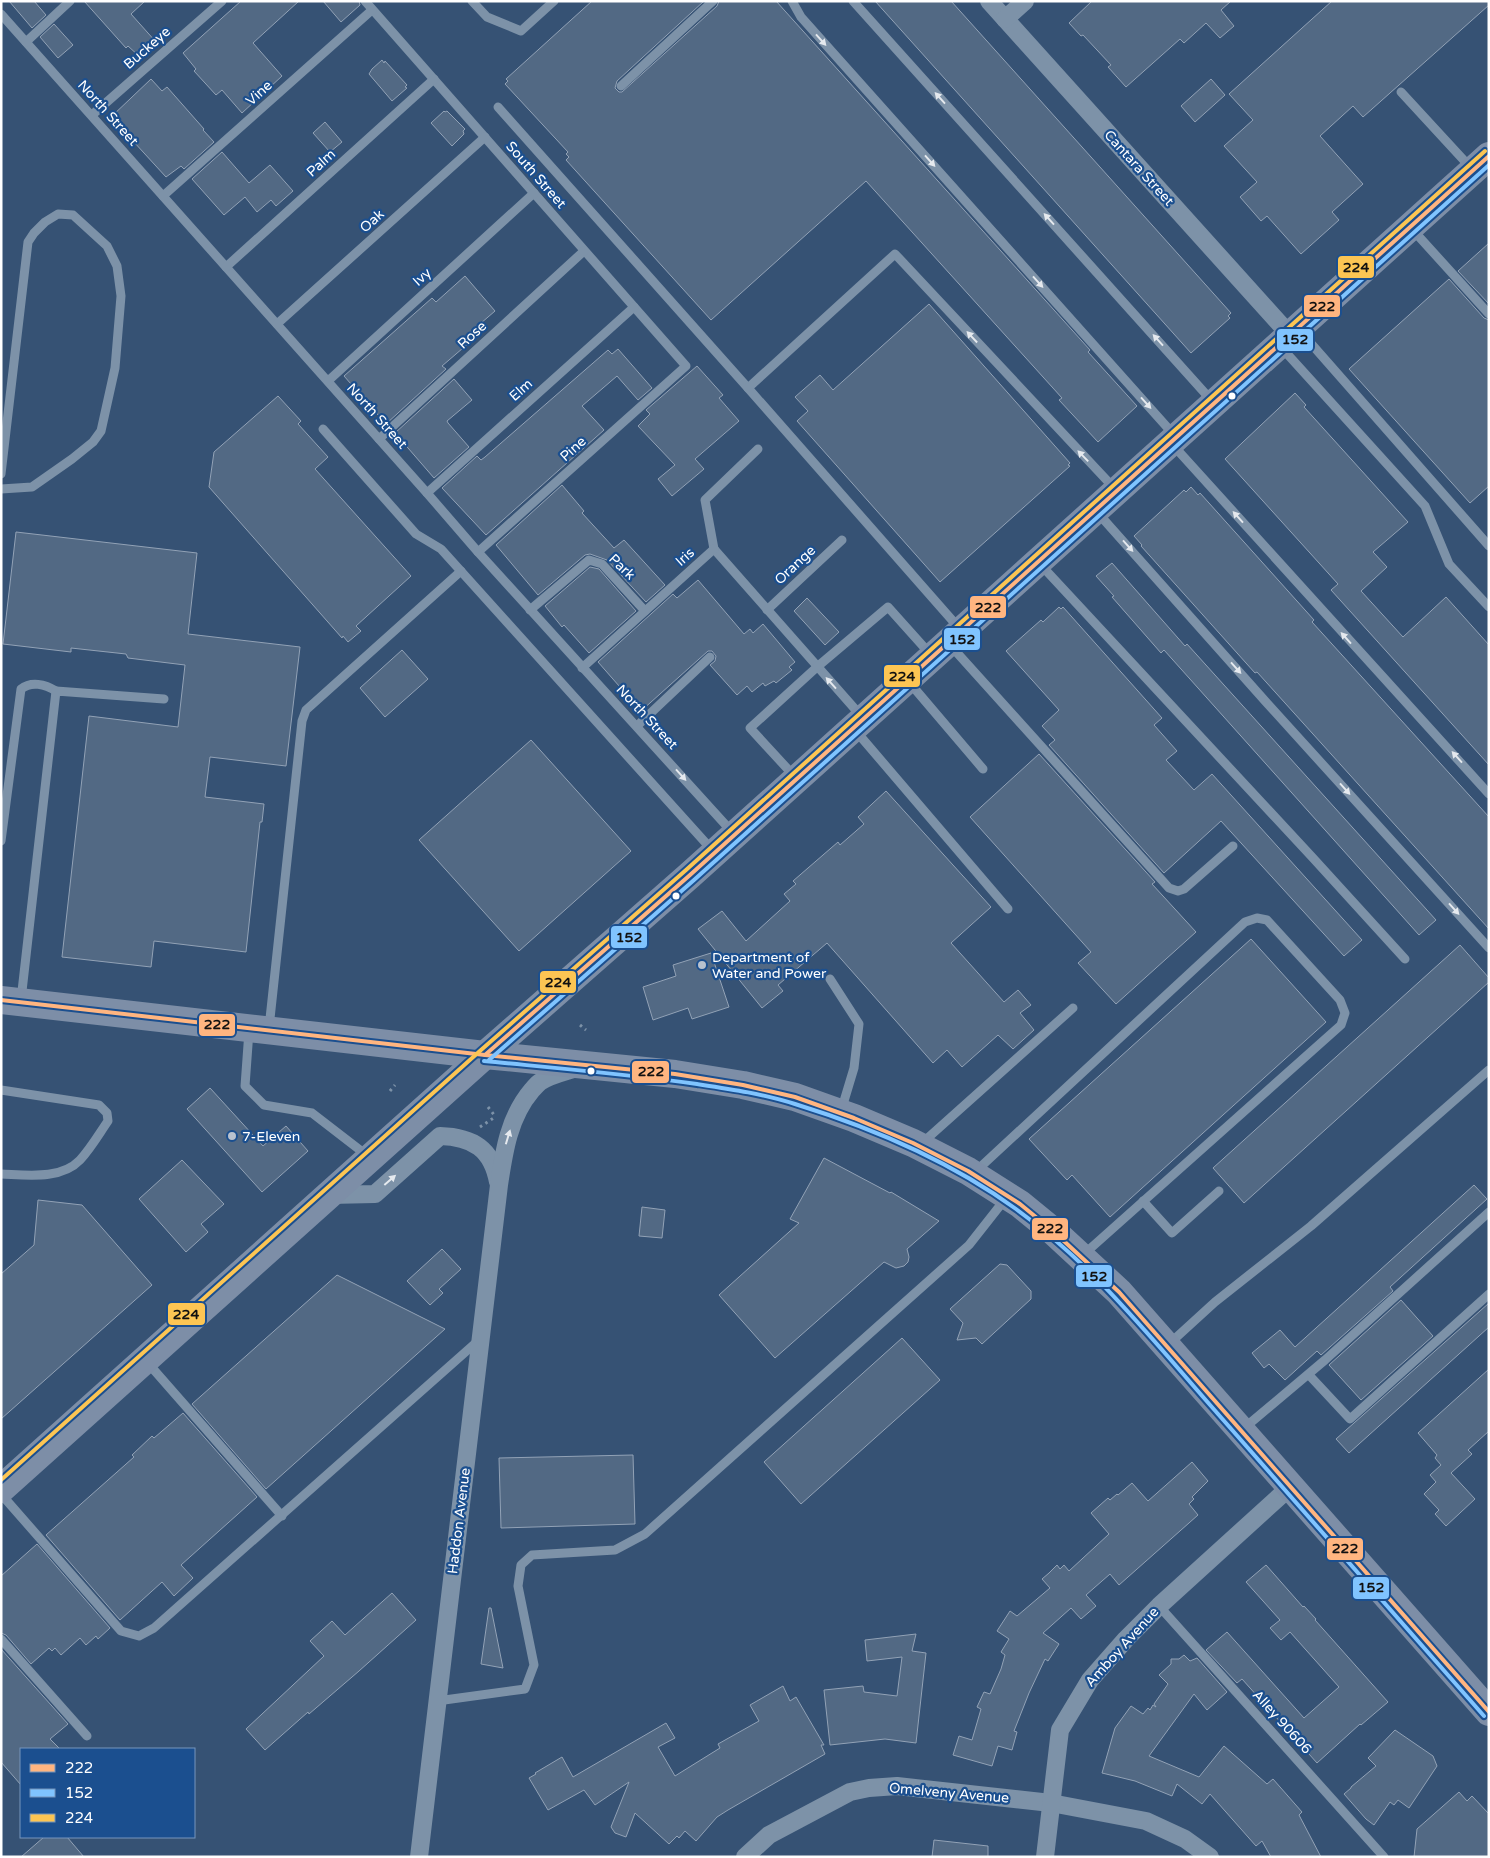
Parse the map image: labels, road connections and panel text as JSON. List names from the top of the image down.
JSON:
{
  "streets": {
    "street": [
      "Cantara Street",
      "Haddon Avenue",
      "Amboy Avenue",
      "Omelveny Avenue"
    ],
    "lane": [
      "Buckeye",
      "Vine",
      "North Street",
      "Palm",
      "South Street",
      "Oak",
      "Ivy",
      "Rose",
      "Elm",
      "Pine",
      "Iris",
      "Orange",
      "Park",
      "Alley 90606"
    ]
  },
  "crossings": [
    ["Buckeye", "North Street"],
    ["Vine", "North Street"],
    ["Vine", "South Street"],
    ["North Street", "Palm"],
    ["North Street", "Oak"],
    ["North Street", "Ivy"],
    ["North Street", "Rose"],
    ["North Street", "Elm"],
    ["North Street", "Pine"],
    ["North Street", "Iris"],
    ["North Street", "Park"],
    ["Palm", "South Street"],
    ["South Street", "Oak"],
    ["South Street", "Ivy"],
    ["South Street", "Rose"],
    ["South Street", "Elm"],
    ["South Street", "Pine"],
    ["Iris", "Park"],
    ["Amboy Avenue", "Alley 90606"],
    ["Amboy Avenue", "Omelveny Avenue"]
  ],
  "places": ["Department of Water and Power", "7-Eleven"],
  "lines": ["transit line 224", "transit line 222", "transit line 152"],
  "legend": ["222", "152", "224"]
}
